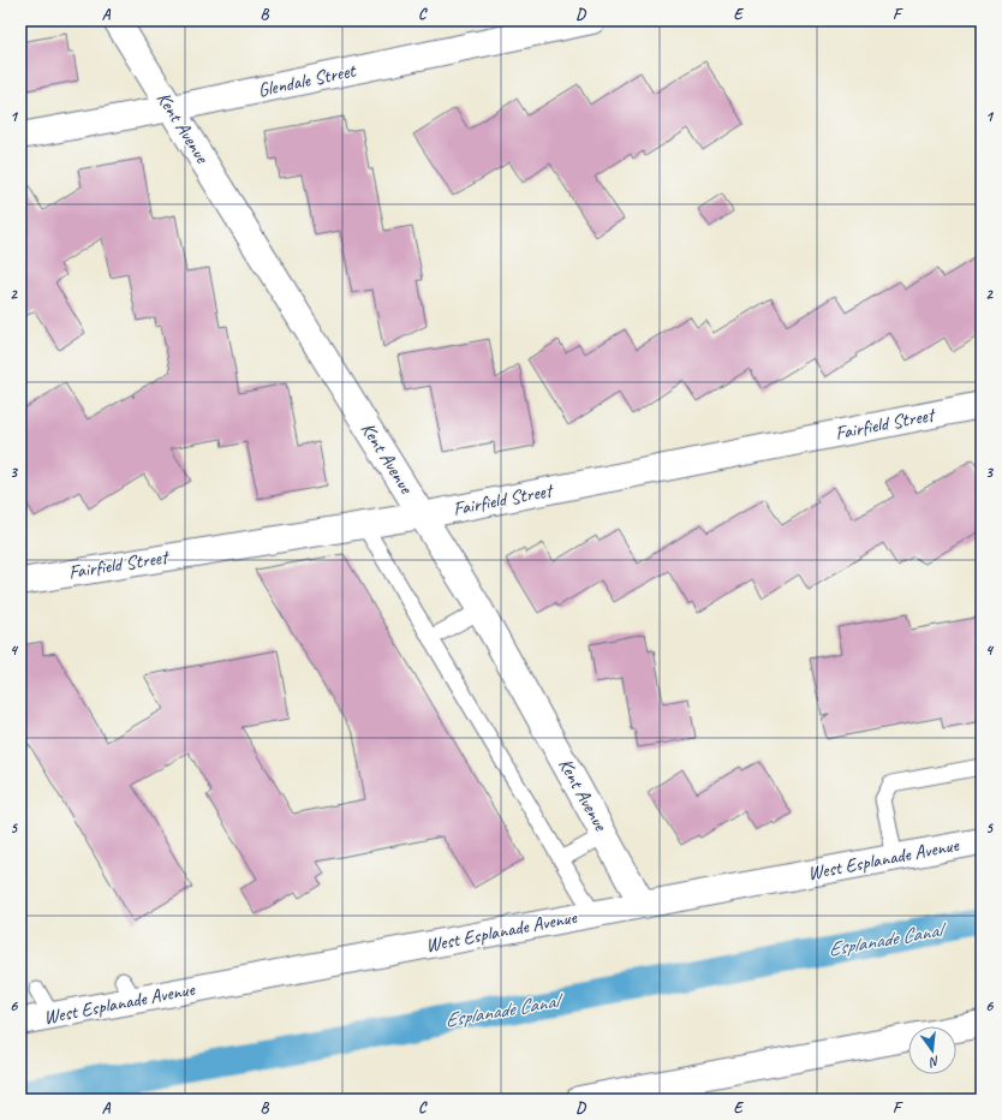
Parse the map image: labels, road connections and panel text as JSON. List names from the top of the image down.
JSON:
{
  "streets": {
    "street": [
      "Glendale Street",
      "Kent Avenue",
      "Fairfield Street",
      "West Esplanade Avenue"
    ]
  },
  "crossings": [
    ["Glendale Street", "Kent Avenue"],
    ["Kent Avenue", "Fairfield Street"],
    ["Kent Avenue", "West Esplanade Avenue"]
  ],
  "water": ["Esplanade Canal"],
  "north": "bottom",
  "grid": {
    "columns": [
      "A",
      "B",
      "C",
      "D",
      "E",
      "F"
    ],
    "rows": [
      "1",
      "2",
      "3",
      "4",
      "5",
      "6"
    ]
  }
}
